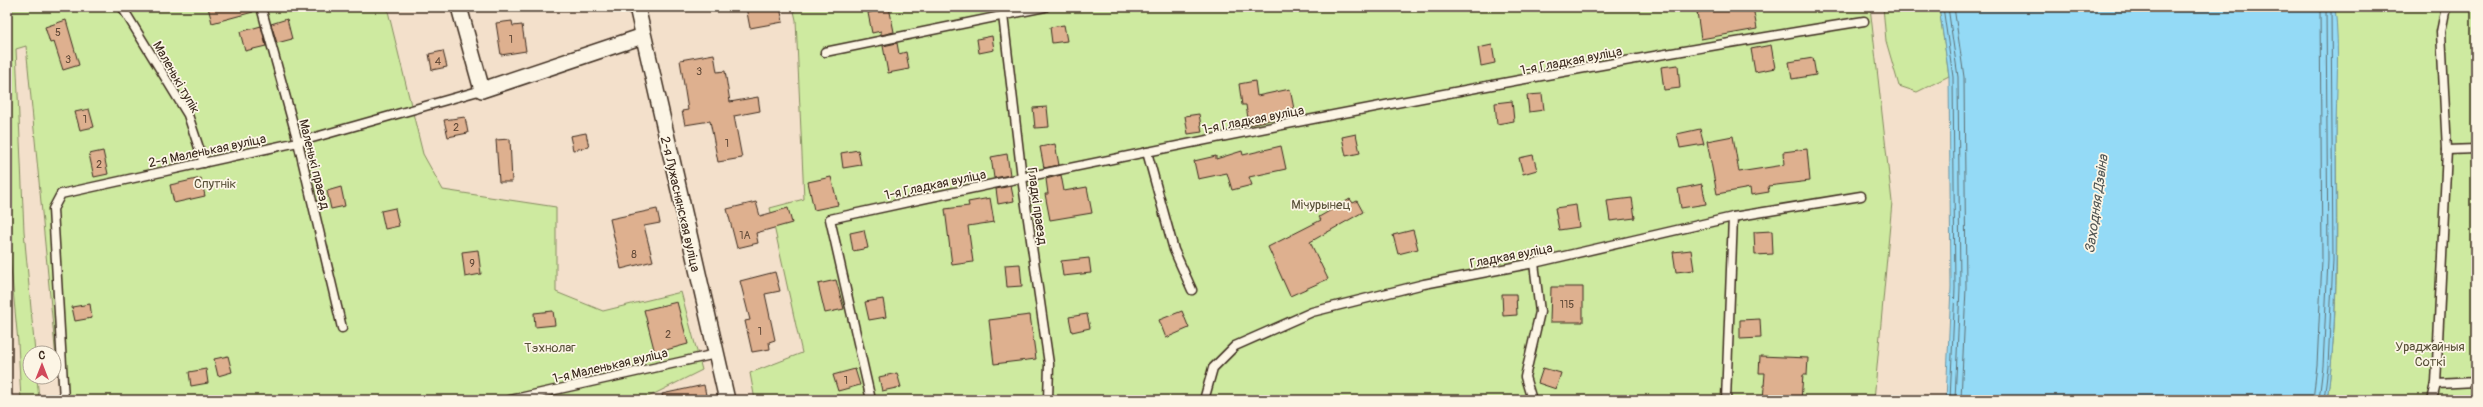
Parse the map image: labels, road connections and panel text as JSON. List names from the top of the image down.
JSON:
{
  "streets": {
    "street": ["2-я Лужаснянская вуліца"],
    "lane": [
      "1-я Гладкая вуліца",
      "Маленькі тупік",
      "2-я Маленькая вуліца",
      "Маленькі праезд",
      "Гладкі праезд",
      "Гладкая вуліца",
      "1-я Маленькая вуліца"
    ]
  },
  "crossings": [
    ["1-я Гладкая вуліца", "Гладкі праезд"],
    ["Маленькі тупік", "2-я Маленькая вуліца"],
    ["2-я Маленькая вуліца", "Маленькі праезд"],
    ["2-я Лужаснянская вуліца", "1-я Маленькая вуліца"]
  ],
  "water": ["Заходняя Дзвіна"],
  "parks": [
    "Спутнік",
    "Мічурынец",
    "Ураджайныя Соткі",
    "Тэхнолаг"
  ],
  "house_numbers": [
    "5",
    "1",
    "3",
    "4",
    "3",
    "1",
    "2",
    "1",
    "2",
    "1А",
    "8",
    "9",
    "115",
    "1",
    "2",
    "1"
  ],
  "north": "top"
}
